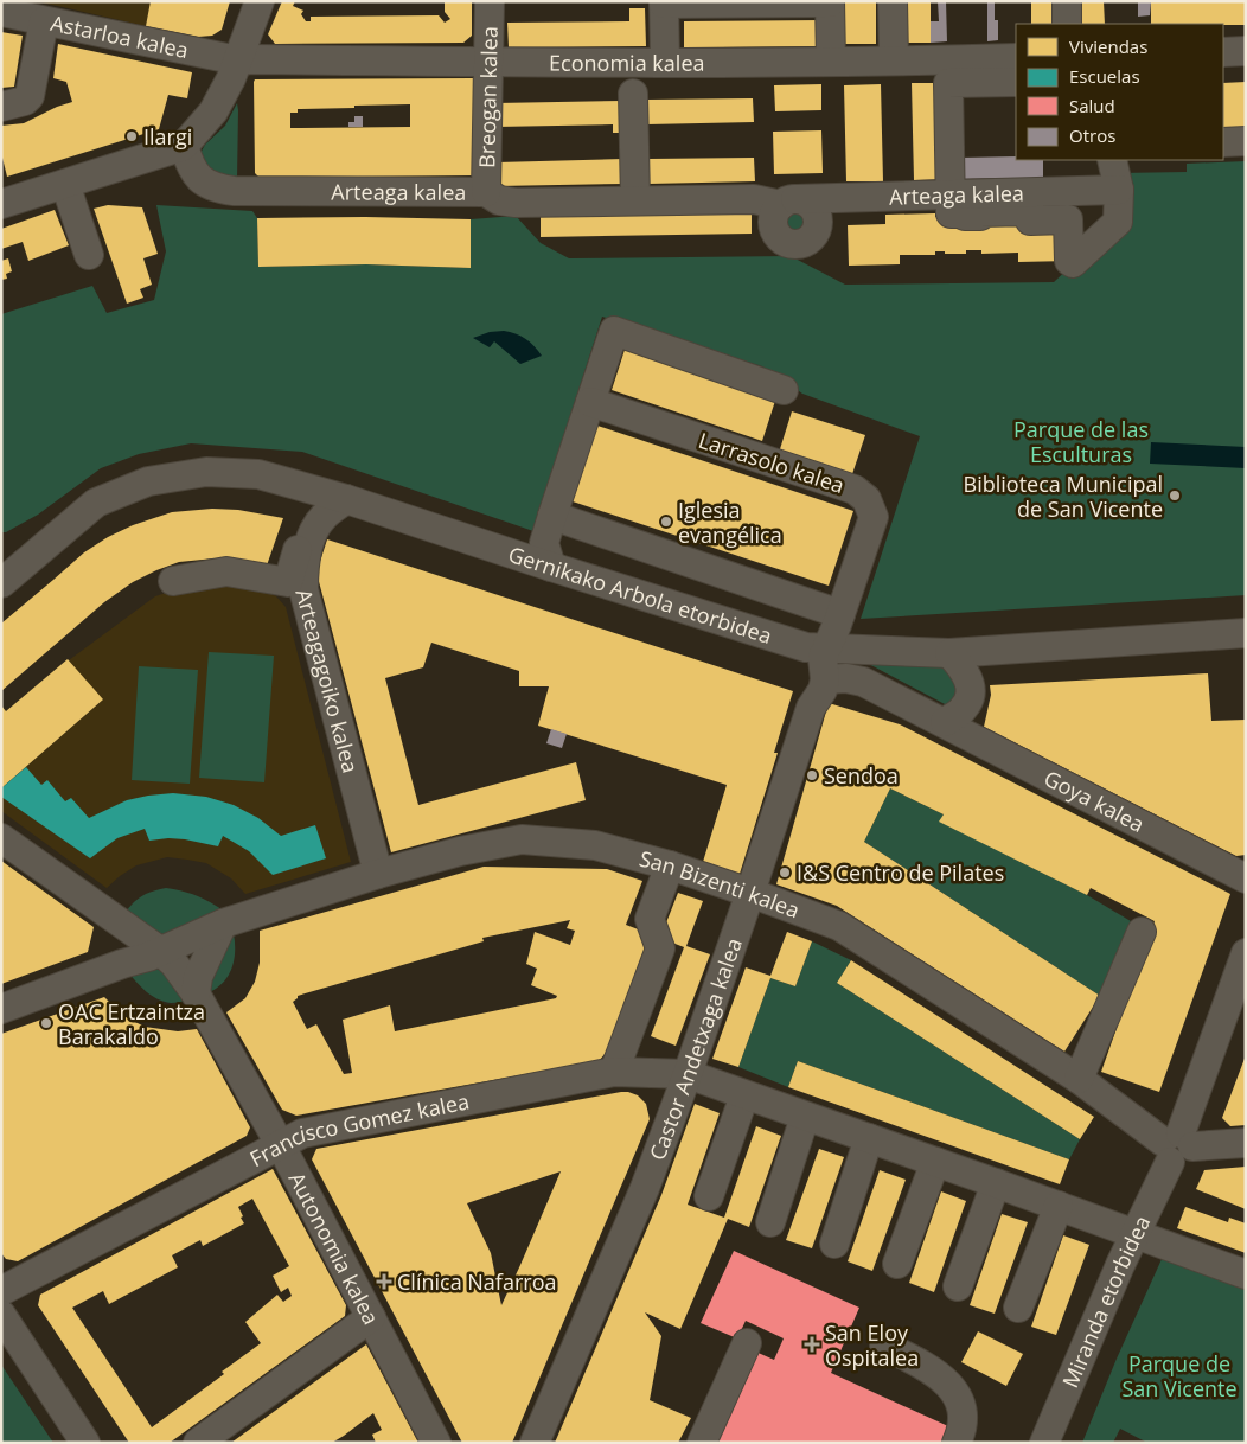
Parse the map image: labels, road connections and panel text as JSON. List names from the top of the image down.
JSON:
{
  "streets": {
    "street": [
      "Astarloa kalea",
      "Economia kalea",
      "Breogan kalea",
      "Arteaga kalea",
      "Larrasolo kalea",
      "Gernikako Arbola etorbidea",
      "Arteagagoiko kalea",
      "Goya kalea",
      "San Bizenti kalea",
      "Castor Andetxaga kalea",
      "Francisco Gomez kalea",
      "Autonomia kalea",
      "Miranda etorbidea"
    ]
  },
  "crossings": [
    ["Astarloa kalea", "Economia kalea"],
    ["Economia kalea", "Breogan kalea"],
    ["Breogan kalea", "Arteaga kalea"],
    ["Larrasolo kalea", "Gernikako Arbola etorbidea"],
    ["Larrasolo kalea", "Castor Andetxaga kalea"],
    ["Gernikako Arbola etorbidea", "Arteagagoiko kalea"],
    ["Gernikako Arbola etorbidea", "Castor Andetxaga kalea"],
    ["Arteagagoiko kalea", "San Bizenti kalea"],
    ["Goya kalea", "Castor Andetxaga kalea"],
    ["San Bizenti kalea", "Castor Andetxaga kalea"],
    ["San Bizenti kalea", "Autonomia kalea"],
    ["San Bizenti kalea", "Miranda etorbidea"],
    ["Castor Andetxaga kalea", "Francisco Gomez kalea"],
    ["Francisco Gomez kalea", "Autonomia kalea"],
    ["Francisco Gomez kalea", "Miranda etorbidea"]
  ],
  "parks": ["Parque de las Esculturas", "Parque de San Vicente"],
  "places": {
    "other": [
      "Ilargi",
      "Biblioteca Municipal de San Vicente",
      "Iglesia evangélica",
      "Sendoa",
      "I&S Centro de Pilates",
      "OAC Ertzaintza Barakaldo"
    ],
    "health": ["Clínica Nafarroa", "San Eloy Ospitalea"]
  },
  "legend": [
    "Viviendas",
    "Escuelas",
    "Salud",
    "Otros"
  ]
}
